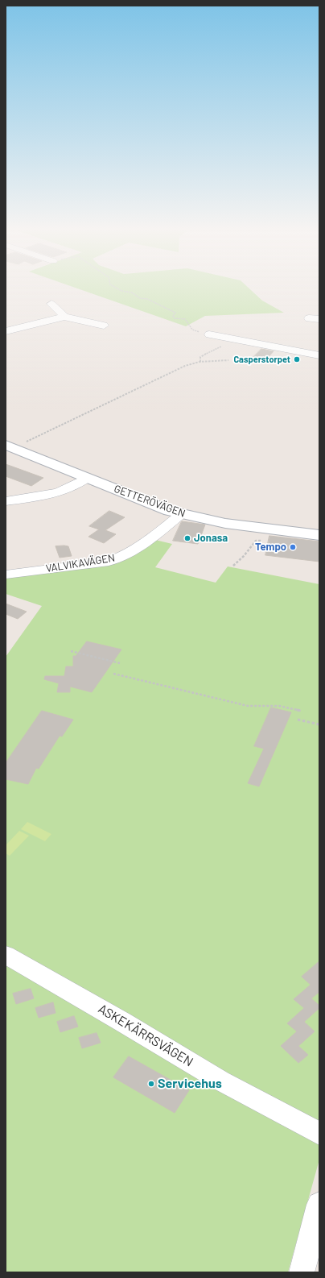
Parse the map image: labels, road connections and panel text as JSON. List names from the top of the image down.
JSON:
{
  "streets": {
    "street": ["GETTERÖVÄGEN", "VALVIKAVÄGEN", "ASKEKÄRRSVÄGEN"]
  },
  "crossings": [
    ["GETTERÖVÄGEN", "VALVIKAVÄGEN"]
  ],
  "places": [
    "Casperstorpet",
    "Jonasa",
    "Tempo",
    "Servicehus"
  ]
}
